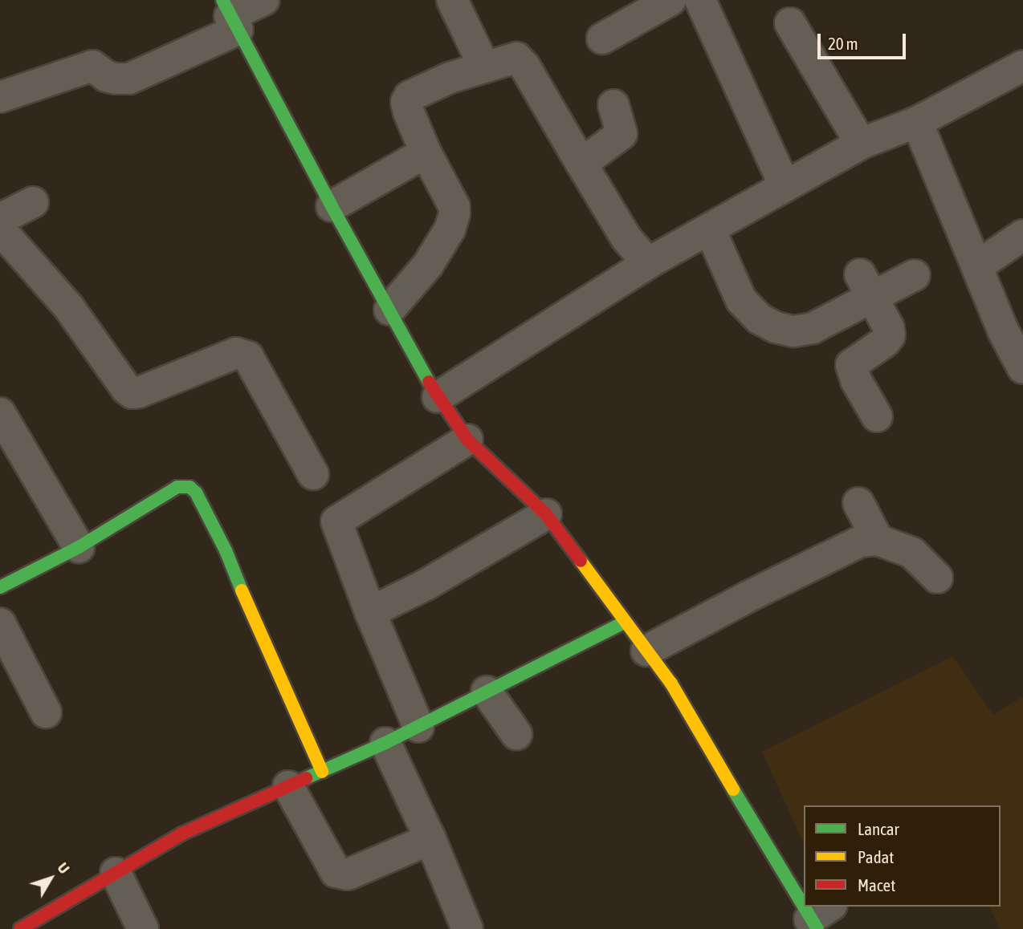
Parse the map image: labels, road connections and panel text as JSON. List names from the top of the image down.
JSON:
{
  "legend": ["Lancar", "Padat", "Macet"],
  "scale_bar": "20 m",
  "north": "top right"
}
